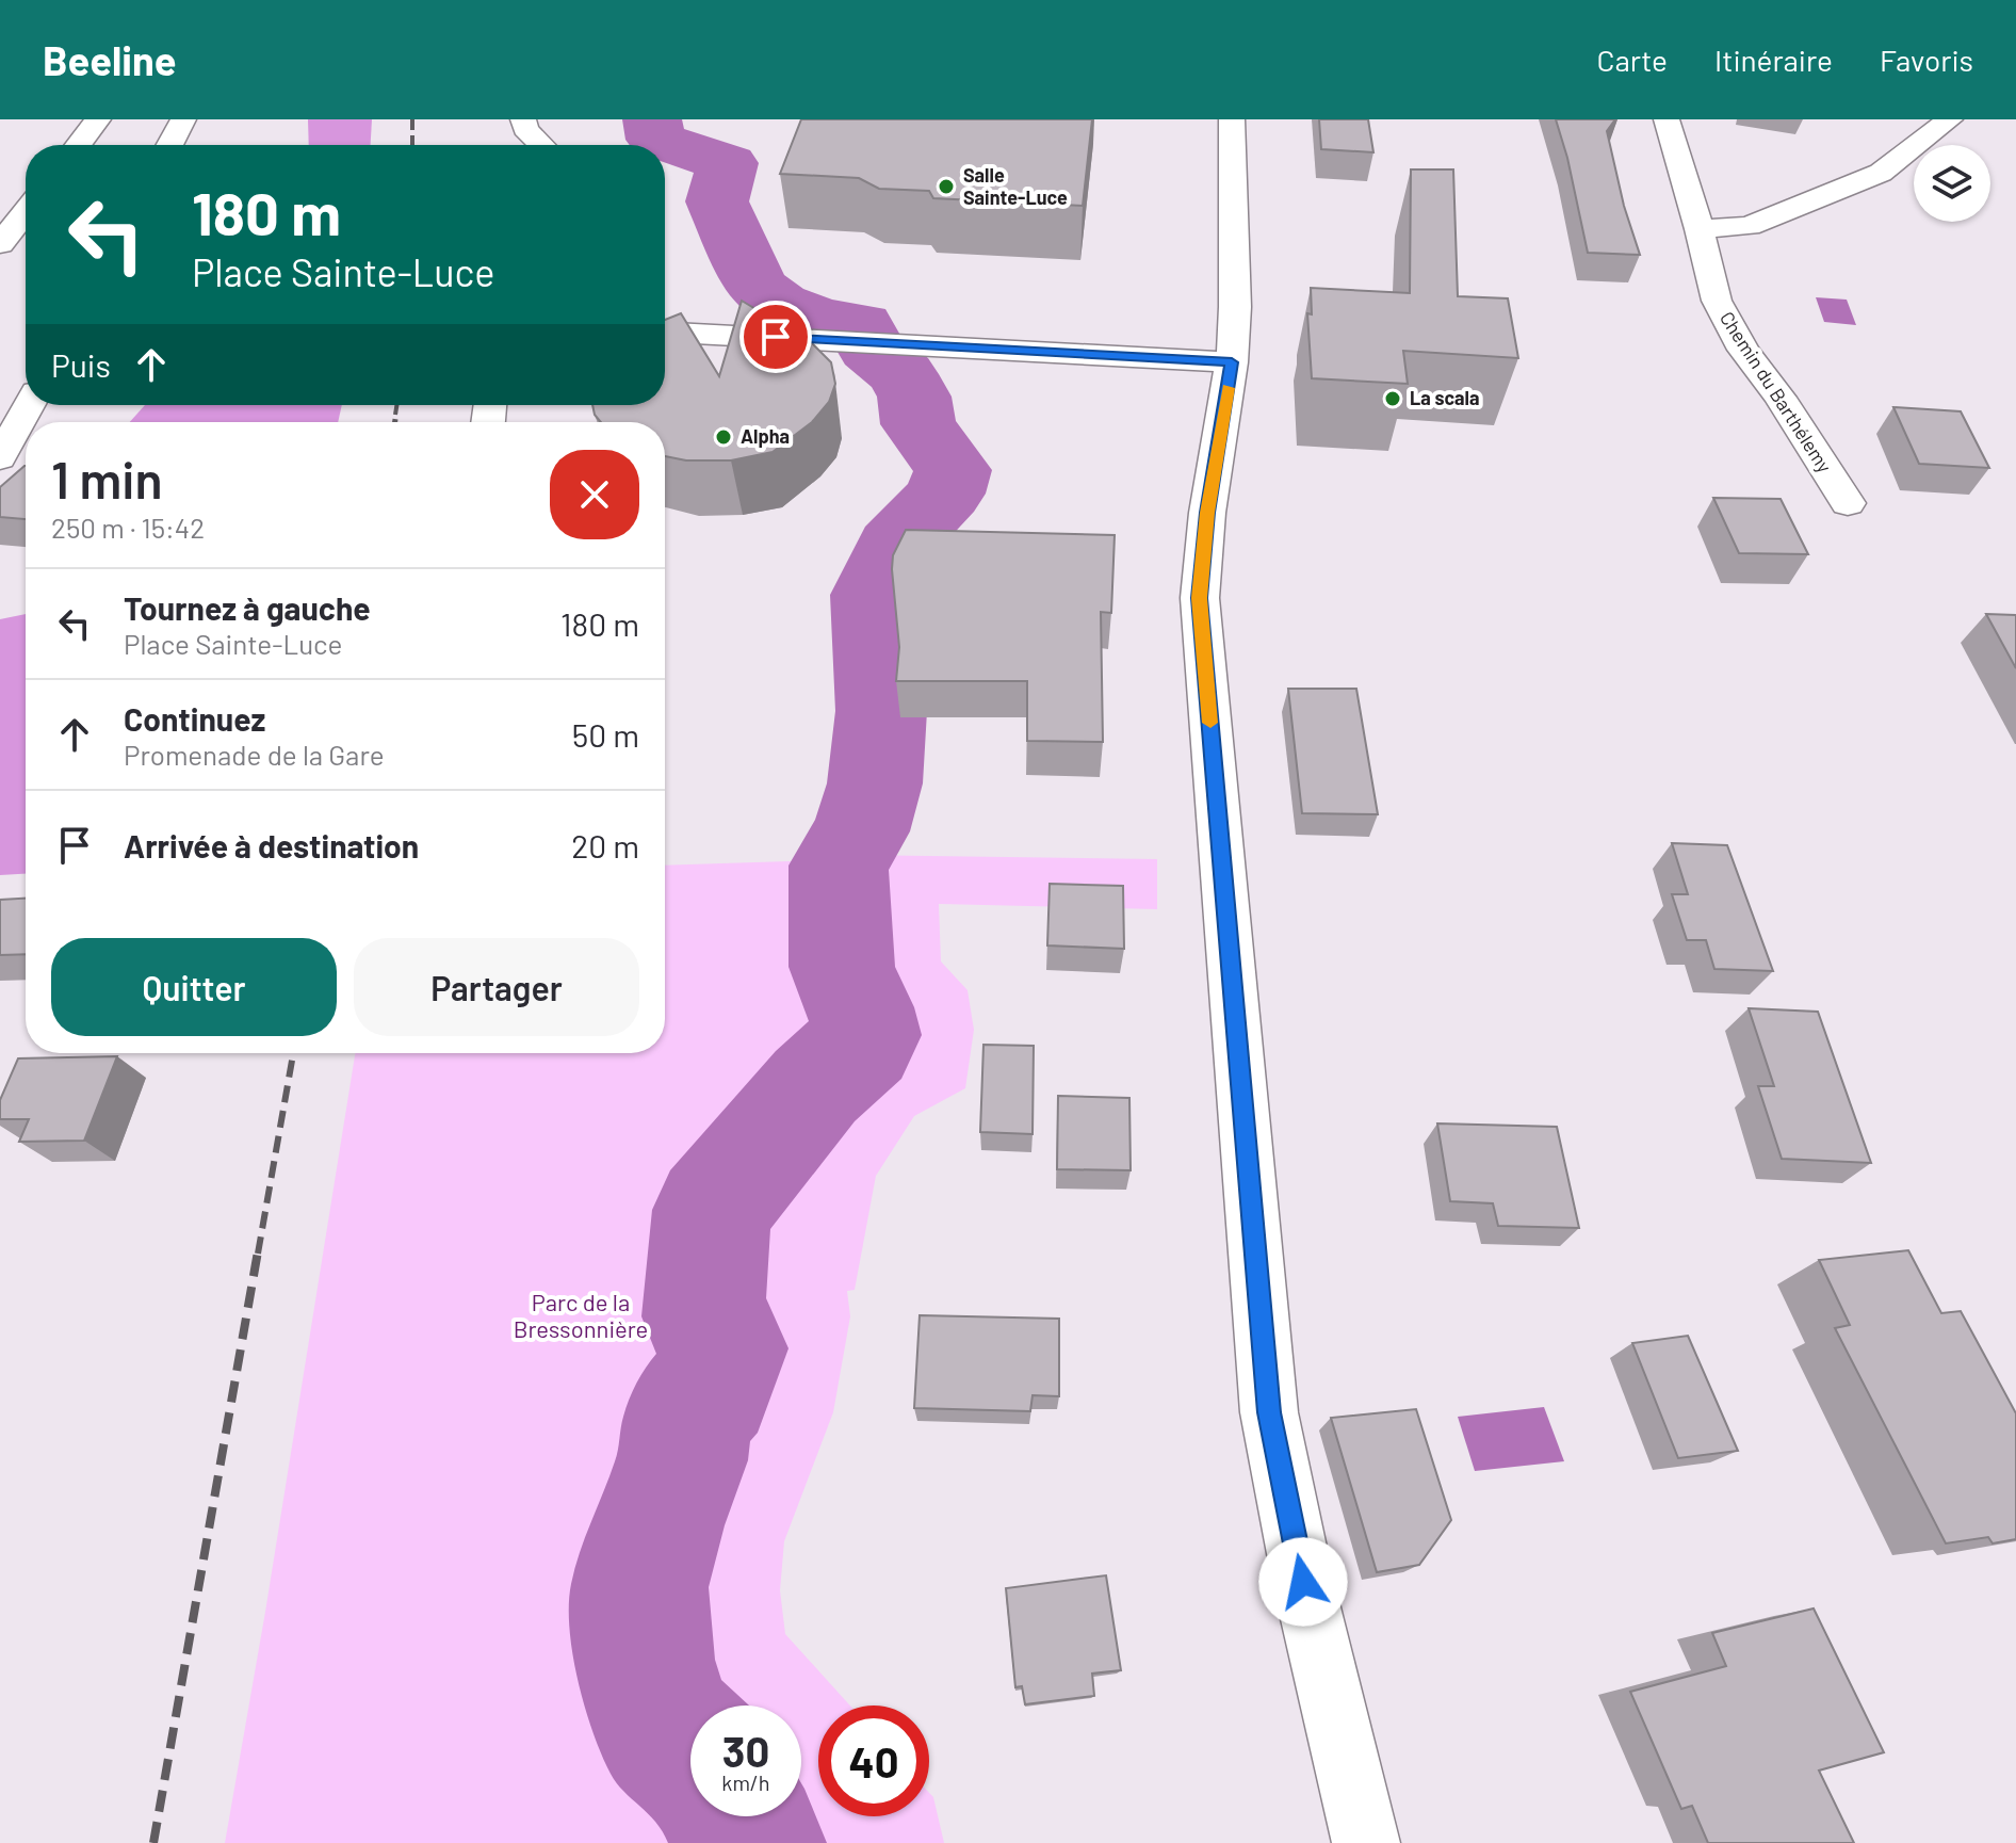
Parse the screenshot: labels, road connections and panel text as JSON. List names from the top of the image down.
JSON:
{
  "streets": {
    "street": ["Chemin du Barthélemy"]
  },
  "parks": ["Parc de la Bressonnière"],
  "places": ["Salle Sainte-Luce", "La scala", "Alpha"],
  "page": {
    "header": "Beeline",
    "nav": ["Carte", "Itinéraire", "Favoris"],
    "turn": ["180 m", "Place Sainte-Luce"],
    "then": "Puis",
    "heading": ["1 min", "250 m · 15:42"],
    "list": [
      {
        "name": "Tournez à gauche",
        "note": "Place Sainte-Luce",
        "value": "180 m"
      },
      {
        "name": "Continuez",
        "note": "Promenade de la Gare",
        "value": "50 m"
      },
      {
        "name": "Arrivée à destination",
        "value": "20 m"
      }
    ],
    "buttons": ["Quitter", "Partager"],
    "speed": "30 km/h",
    "limit": "40"
  }
}
